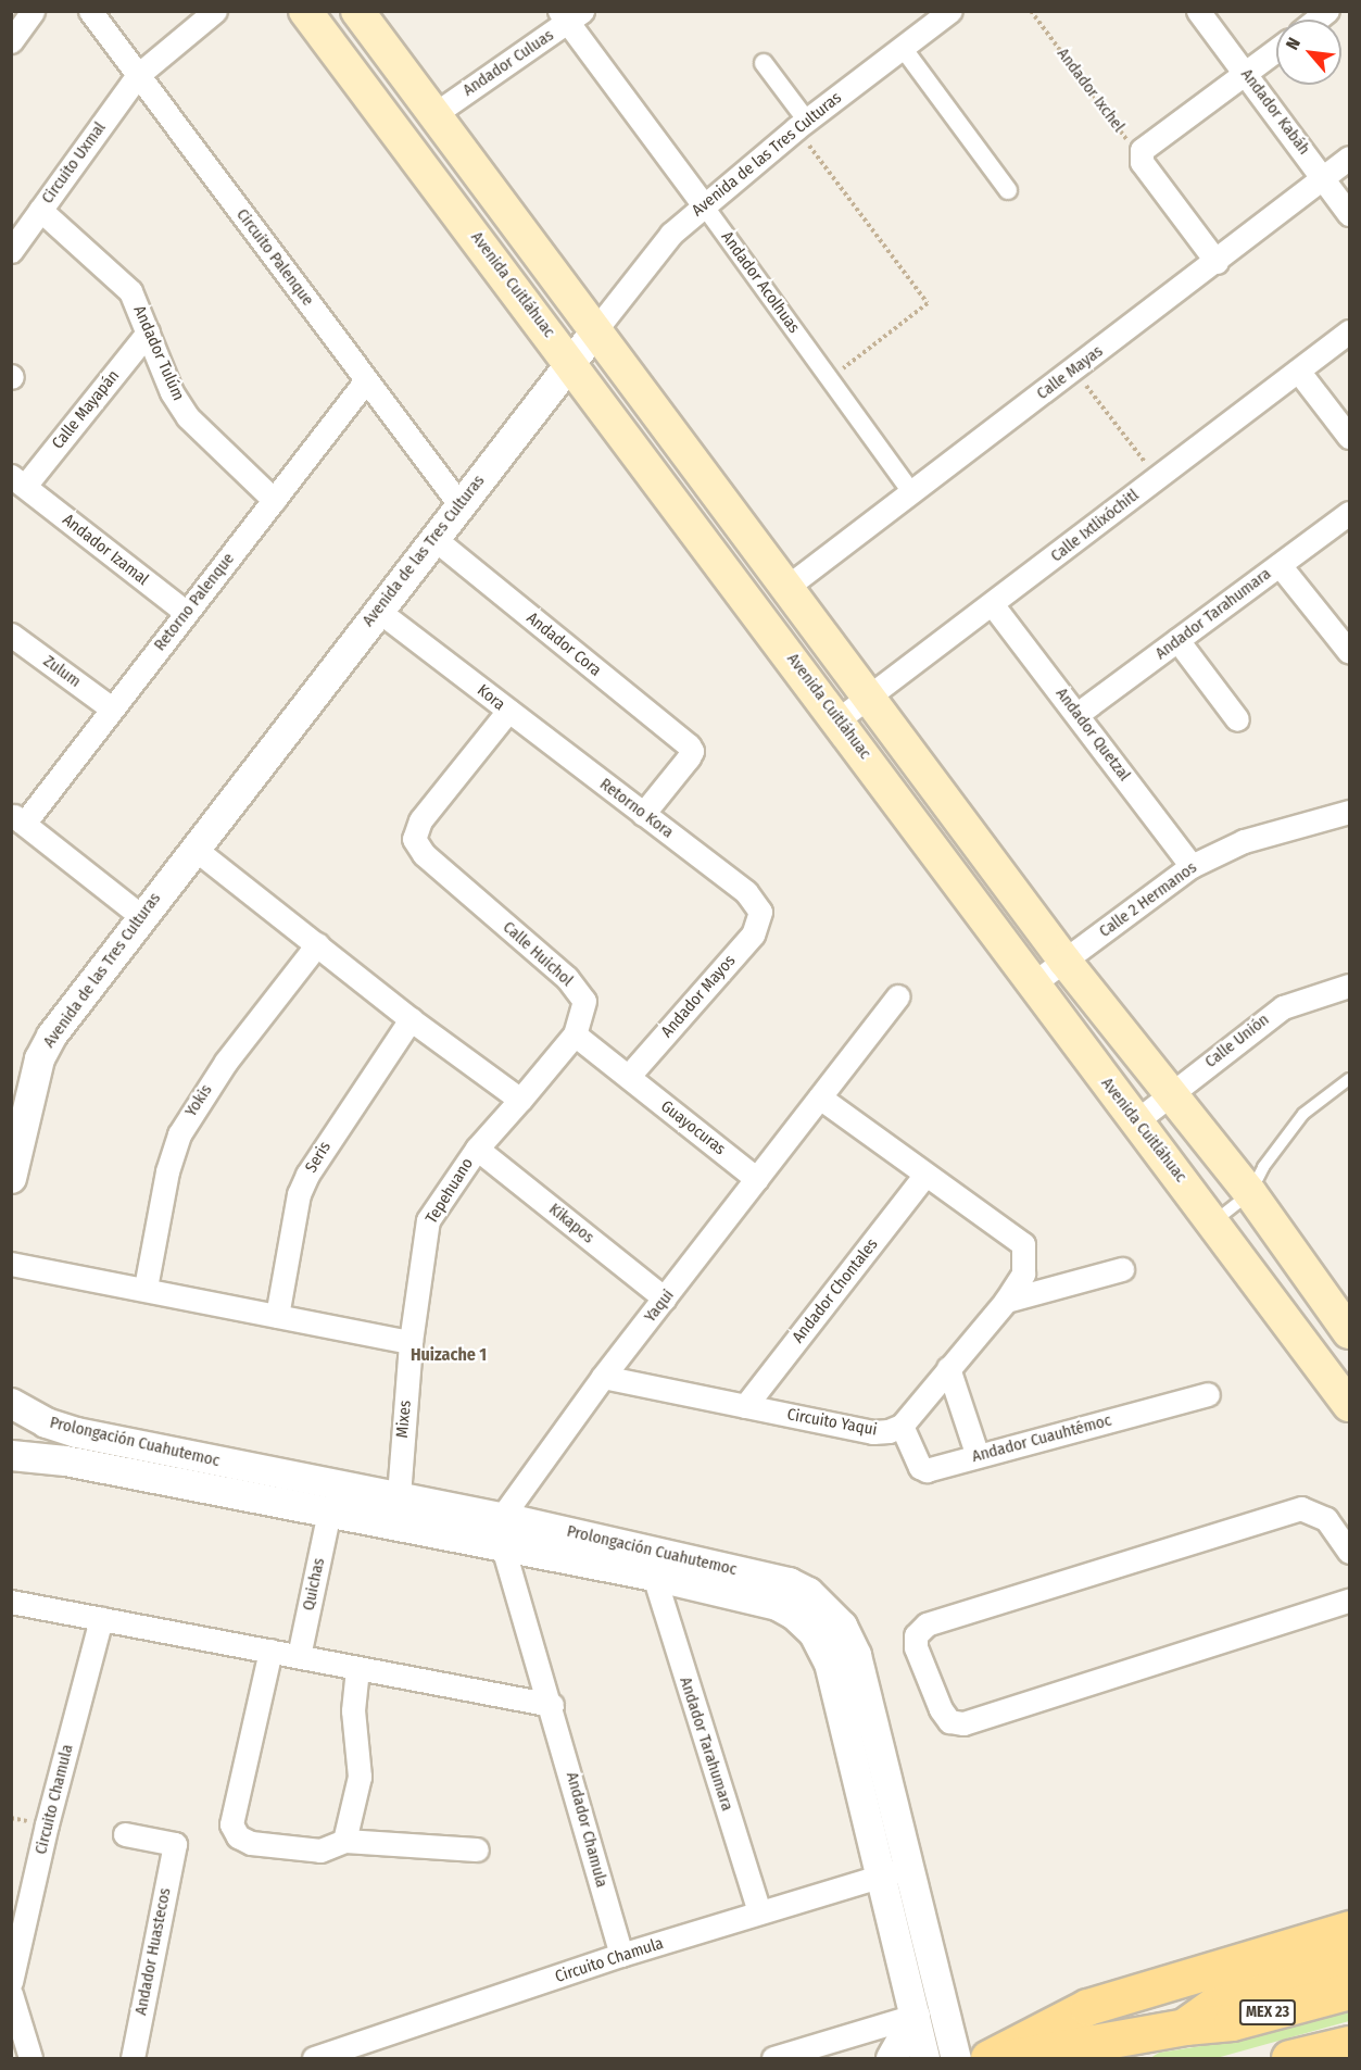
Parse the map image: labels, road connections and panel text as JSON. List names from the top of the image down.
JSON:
{
  "streets": {
    "main road": ["Avenida Cuitláhuac", "MEX 23"],
    "street": [
      "Andador Culuas",
      "Andador Kabáh",
      "Avenida de las Tres Culturas",
      "Circuito Uxmal",
      "Circuito Palenque",
      "Andador Acolhuas",
      "Andador Tulúm",
      "Calle Mayas",
      "Calle Mayapán",
      "Calle Ixtlixóchitl",
      "Andador Izamal",
      "Retorno Palenque",
      "Andador Tarahumara",
      "Andador Cora",
      "Zulum",
      "Kora",
      "Andador Quetzal",
      "Retorno Kora",
      "Calle 2 Hermanos",
      "Calle Huichol",
      "Andador Mayos",
      "Calle Unión",
      "Yokis",
      "Guayocuras",
      "Seris",
      "Tepehuano",
      "Kikapos",
      "Andador Chontales",
      "Yaqui",
      "Mixes",
      "Circuito Yaqui",
      "Andador Cuauhtémoc",
      "Prolongación Cuahutemoc",
      "Quichas",
      "Circuito Chamula",
      "Andador Chamula",
      "Andador Huastecos"
    ],
    "path": ["Andador Ixchel"]
  },
  "crossings": [
    ["Andador Culuas", "Andador Acolhuas"],
    ["Andador Kabáh", "Calle Mayas"],
    ["Avenida de las Tres Culturas", "Circuito Palenque"],
    ["Avenida de las Tres Culturas", "Andador Acolhuas"],
    ["Avenida de las Tres Culturas", "Avenida Cuitláhuac"],
    ["Avenida de las Tres Culturas", "Andador Cora"],
    ["Avenida de las Tres Culturas", "Kora"],
    ["Circuito Uxmal", "Circuito Palenque"],
    ["Circuito Uxmal", "Andador Tulúm"],
    ["Circuito Palenque", "Retorno Palenque"],
    ["Andador Acolhuas", "Calle Mayas"],
    ["Avenida Cuitláhuac", "Calle Ixtlixóchitl"],
    ["Avenida Cuitláhuac", "Calle 2 Hermanos"],
    ["Avenida Cuitláhuac", "Calle Unión"],
    ["Andador Tulúm", "Calle Mayapán"],
    ["Andador Tulúm", "Retorno Palenque"],
    ["Calle Mayapán", "Andador Izamal"],
    ["Calle Ixtlixóchitl", "Andador Quetzal"],
    ["Andador Izamal", "Retorno Palenque"],
    ["Retorno Palenque", "Zulum"],
    ["Andador Tarahumara", "Andador Quetzal"],
    ["Andador Tarahumara", "Prolongación Cuahutemoc"],
    ["Andador Tarahumara", "Circuito Chamula"],
    ["Andador Cora", "Retorno Kora"],
    ["Kora", "Retorno Kora"],
    ["Kora", "Calle Huichol"],
    ["Andador Quetzal", "Calle 2 Hermanos"],
    ["Retorno Kora", "Andador Mayos"],
    ["Calle Huichol", "Tepehuano"],
    ["Andador Mayos", "Guayocuras"],
    ["Guayocuras", "Yaqui"],
    ["Tepehuano", "Kikapos"],
    ["Tepehuano", "Mixes"],
    ["Kikapos", "Yaqui"],
    ["Andador Chontales", "Circuito Yaqui"],
    ["Yaqui", "Circuito Yaqui"],
    ["Yaqui", "Prolongación Cuahutemoc"],
    ["Yaqui", "Andador Chamula"],
    ["Mixes", "Prolongación Cuahutemoc"],
    ["Circuito Yaqui", "Andador Cuauhtémoc"],
    ["Prolongación Cuahutemoc", "Quichas"],
    ["Prolongación Cuahutemoc", "Circuito Chamula"],
    ["Prolongación Cuahutemoc", "Andador Chamula"],
    ["Circuito Chamula", "Andador Chamula"]
  ],
  "districts": ["Huizache 1"],
  "north": "top left"
}
